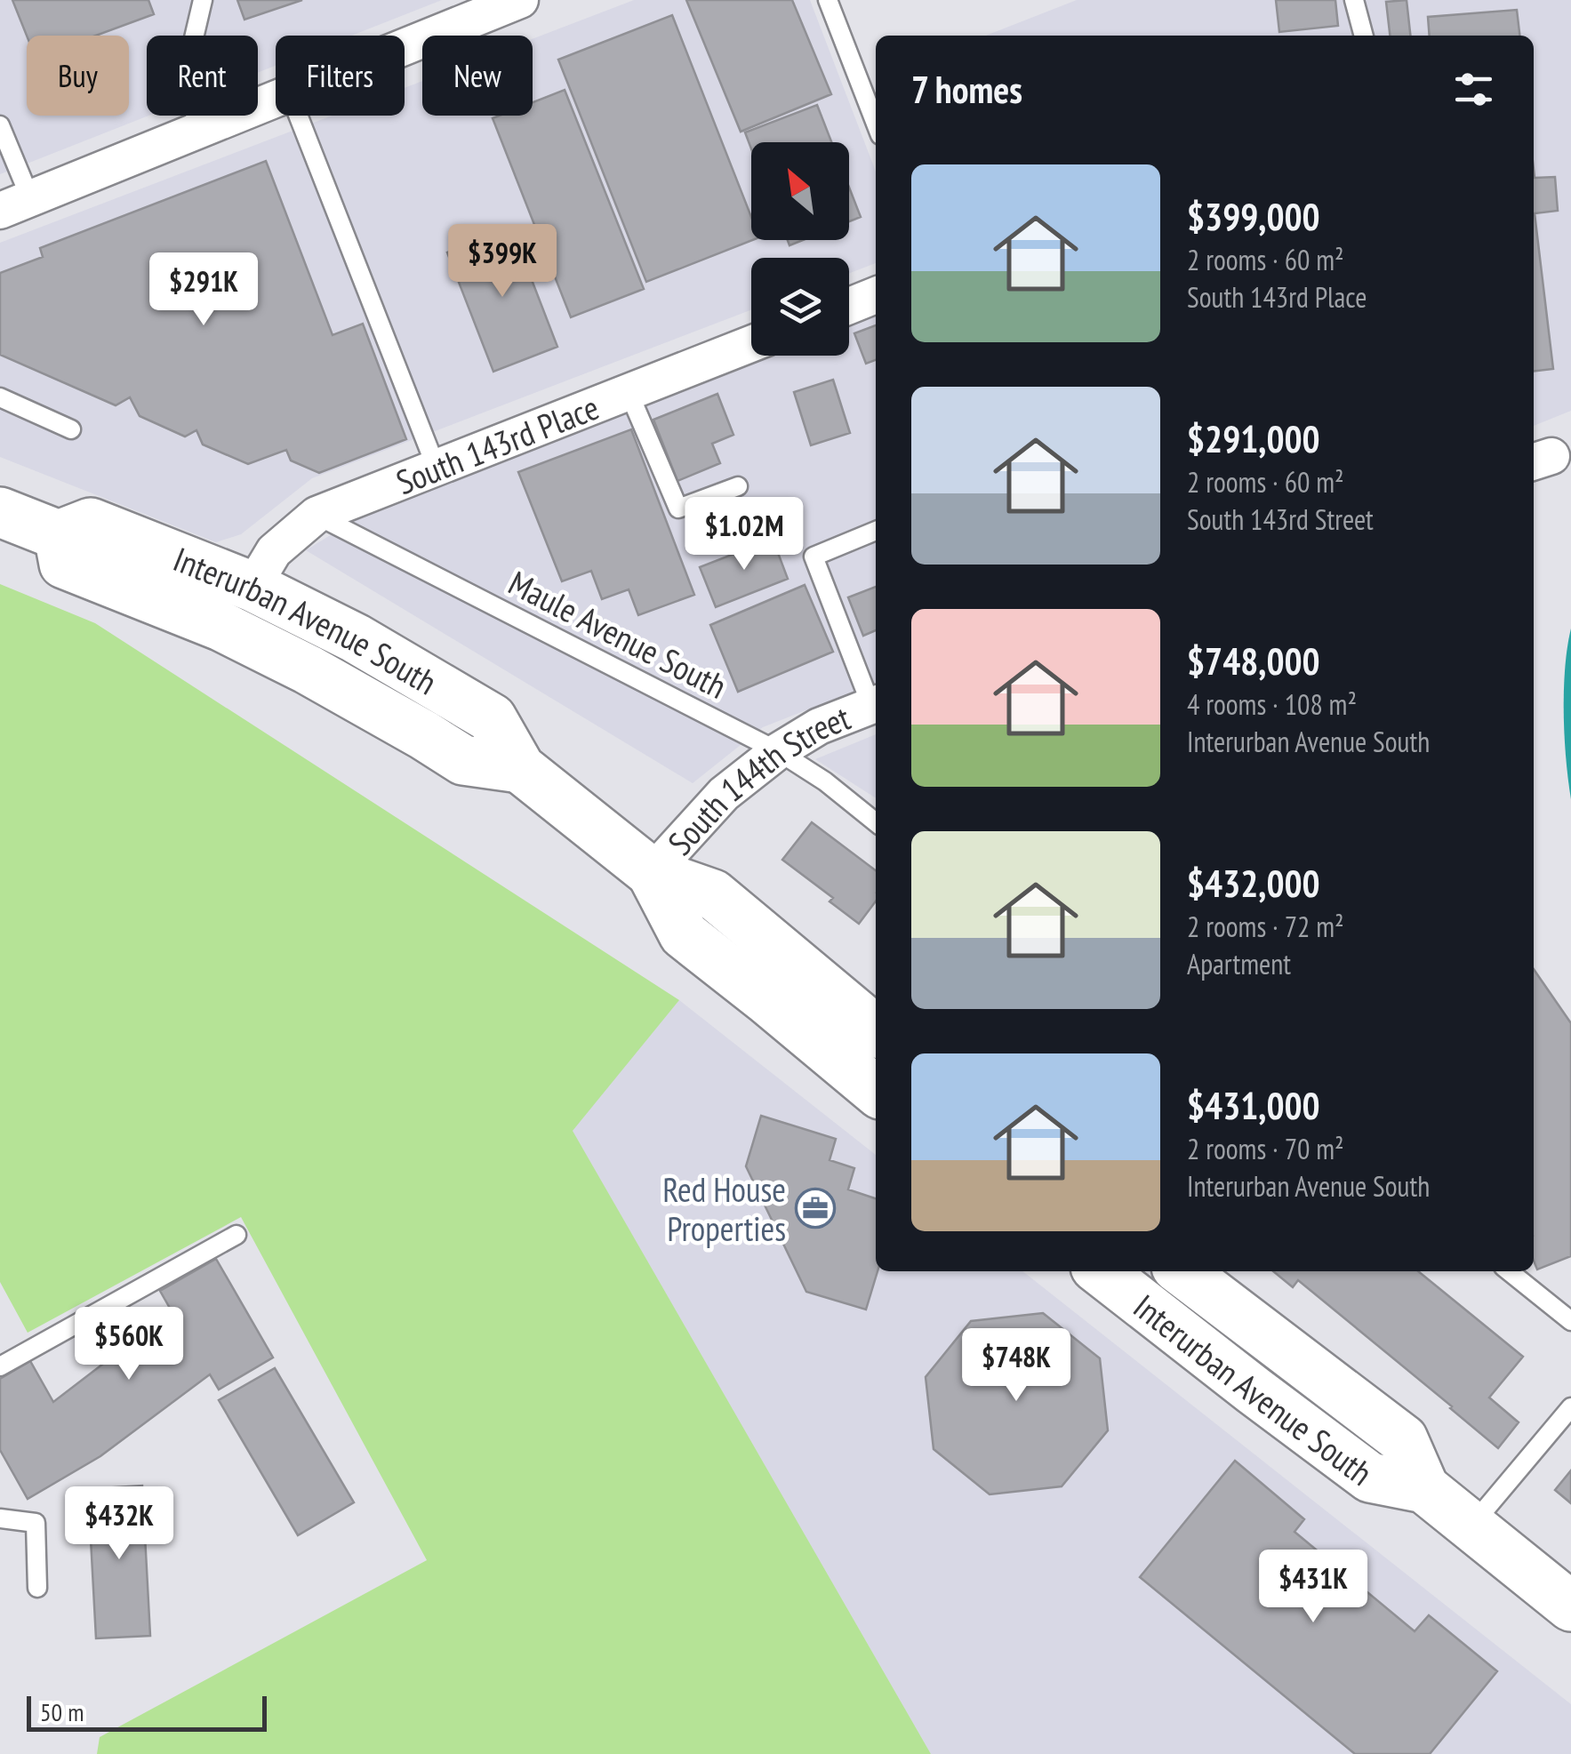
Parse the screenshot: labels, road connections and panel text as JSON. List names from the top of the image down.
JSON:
{
  "streets": {
    "main road": ["Interurban Avenue South"],
    "street": ["South 143rd Place", "South 144th Street"],
    "lane": ["Maule Avenue South"]
  },
  "crossings": [
    ["South 143rd Place", "Interurban Avenue South"],
    ["South 143rd Place", "Maule Avenue South"],
    ["Interurban Avenue South", "South 144th Street"],
    ["Maule Avenue South", "South 144th Street"]
  ],
  "places": {
    "office": ["Red House Properties"]
  },
  "scale_bar": "50 m",
  "north": "top left",
  "page": {
    "chip": [
      "Buy",
      "Rent",
      "Filters",
      "New"
    ],
    "heading": "7 homes",
    "list": [
      {
        "name": "$399,000",
        "note": "2 rooms · 60 m² · South 143rd Place"
      },
      {
        "name": "$291,000",
        "note": "2 rooms · 60 m² · South 143rd Street"
      },
      {
        "name": "$748,000",
        "note": "4 rooms · 108 m² · Interurban Avenue South"
      },
      {
        "name": "$432,000",
        "note": "2 rooms · 72 m² · Apartment"
      },
      {
        "name": "$431,000",
        "note": "2 rooms · 70 m² · Interurban Avenue South"
      }
    ],
    "price": [
      "$399K",
      "$291K",
      "$1.02M",
      "$560K",
      "$748K",
      "$432K",
      "$431K"
    ],
    "scale": "50 m"
  }
}
